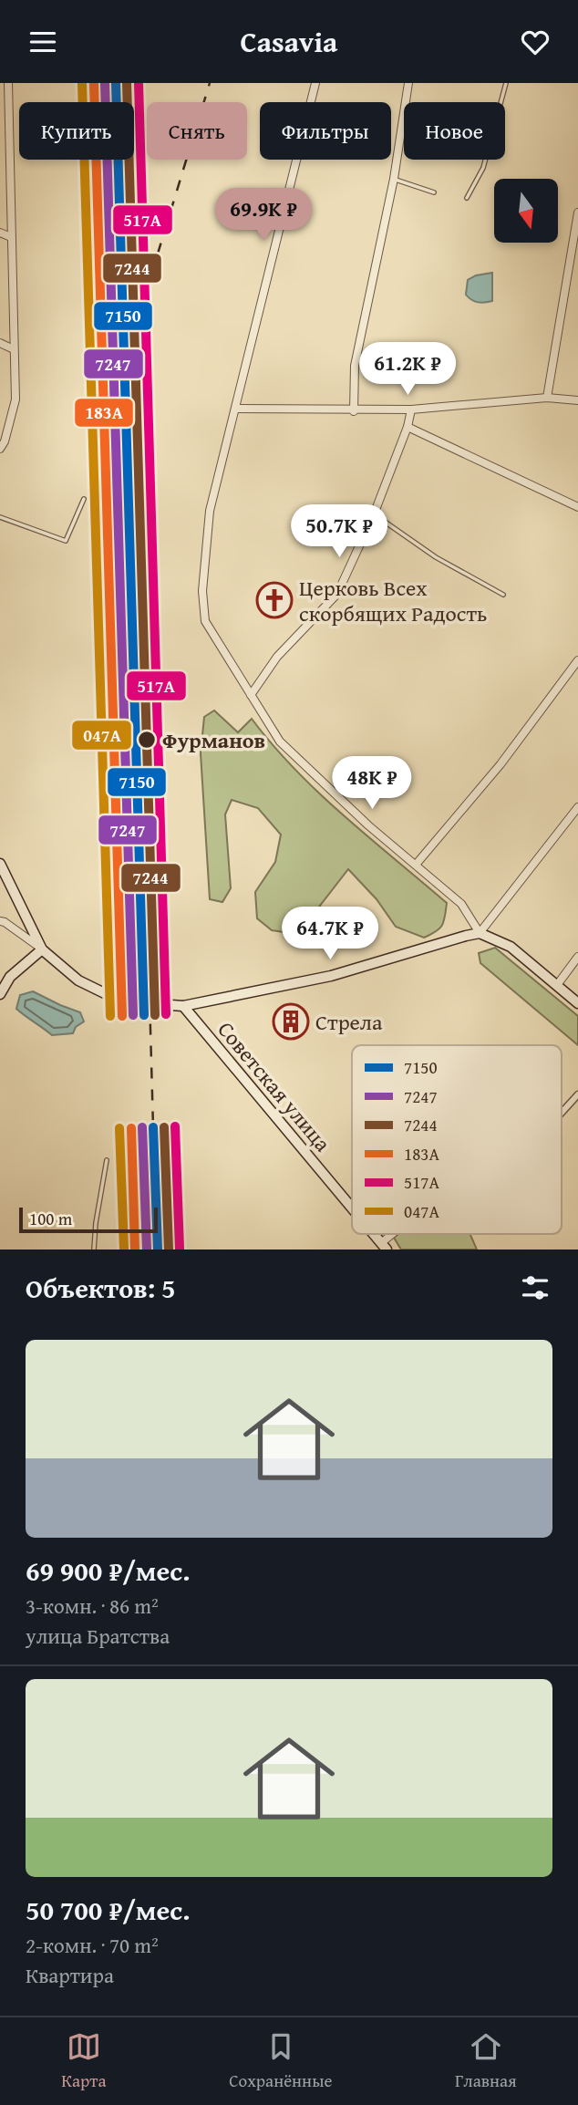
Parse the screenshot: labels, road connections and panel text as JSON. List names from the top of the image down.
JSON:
{
  "streets": {
    "main road": ["Советская улица"]
  },
  "places": {
    "church": ["Церковь Всех скорбящих Радость"],
    "other": ["Фурманов"],
    "building": ["Стрела"]
  },
  "lines": [
    "transit line 7150",
    "transit line 7247",
    "transit line 7244",
    "transit line 517А",
    "transit line 183А",
    "transit line 047А"
  ],
  "legend": [
    "7150",
    "7247",
    "7244",
    "183А",
    "517А",
    "047А"
  ],
  "scale_bar": "100 m",
  "north": "bottom",
  "page": {
    "header": "Casavia",
    "chip": [
      "Купить",
      "Снять",
      "Фильтры",
      "Новое"
    ],
    "price": [
      "69.9K ₽",
      "61.2K ₽",
      "50.7K ₽",
      "48K ₽",
      "64.7K ₽"
    ],
    "scale": "100 m",
    "heading": "Объектов: 5",
    "list": [
      {
        "name": "69 900 ₽/мес.",
        "note": "3-комн. · 86 m² · улица Братства"
      },
      {
        "name": "50 700 ₽/мес.",
        "note": "2-комн. · 70 m² · Квартира"
      }
    ],
    "tabs": ["Карта", "Сохранённые", "Главная"]
  }
}
